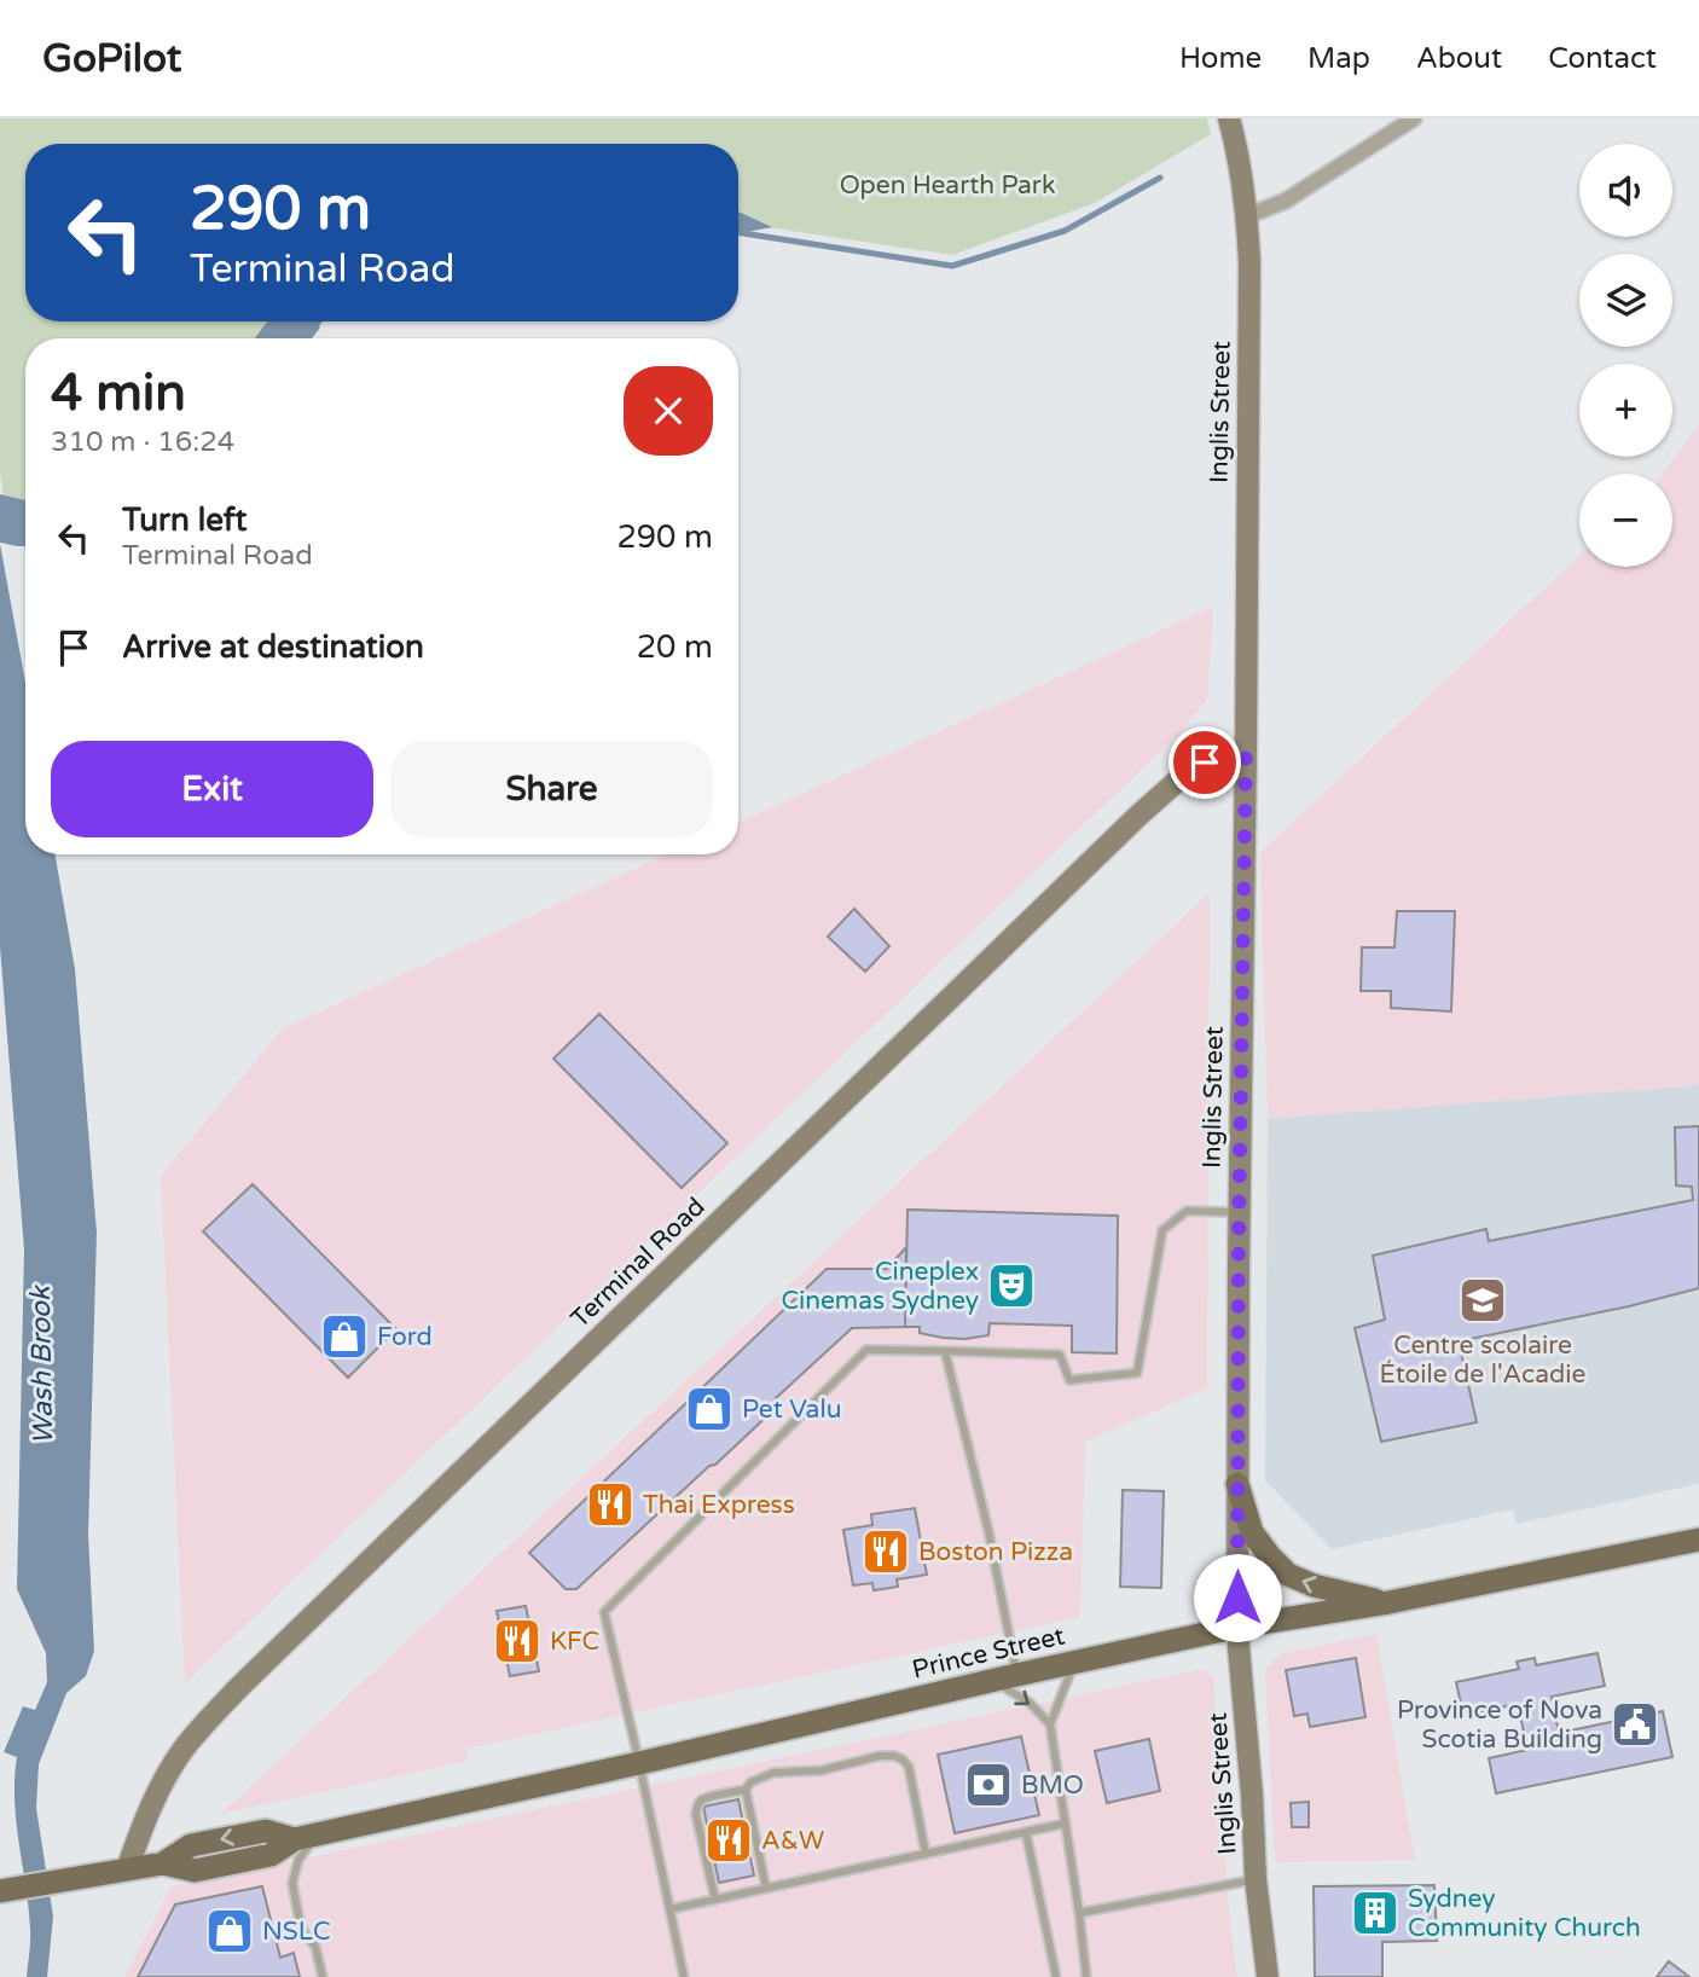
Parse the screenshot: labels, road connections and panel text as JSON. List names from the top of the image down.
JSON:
{
  "streets": {
    "main road": ["Prince Street"],
    "street": ["Inglis Street", "Terminal Road"]
  },
  "crossings": [
    ["Inglis Street", "Terminal Road"],
    ["Inglis Street", "Prince Street"],
    ["Terminal Road", "Prince Street"]
  ],
  "water": ["Wash Brook"],
  "parks": ["Open Hearth Park"],
  "places": {
    "theatre": ["Cineplex Cinemas Sydney"],
    "school or university": ["Centre scolaire Étoile de l'Acadie"],
    "shop": ["Ford", "Pet Valu", "NSLC"],
    "restaurant": [
      "Thai Express",
      "Boston Pizza",
      "KFC",
      "A&W"
    ],
    "public building": ["Province of Nova Scotia Building"],
    "bank": ["BMO"],
    "building": ["Sydney Community Church"]
  },
  "page": {
    "header": "GoPilot",
    "nav": [
      "Home",
      "Map",
      "About",
      "Contact"
    ],
    "map_buttons": ["+", "−"],
    "turn": ["290 m", "Terminal Road"],
    "heading": ["4 min", "310 m · 16:24"],
    "list": [
      {
        "name": "Turn left",
        "note": "Terminal Road",
        "value": "290 m"
      },
      {
        "name": "Arrive at destination",
        "value": "20 m"
      }
    ],
    "buttons": ["Exit", "Share"]
  }
}
